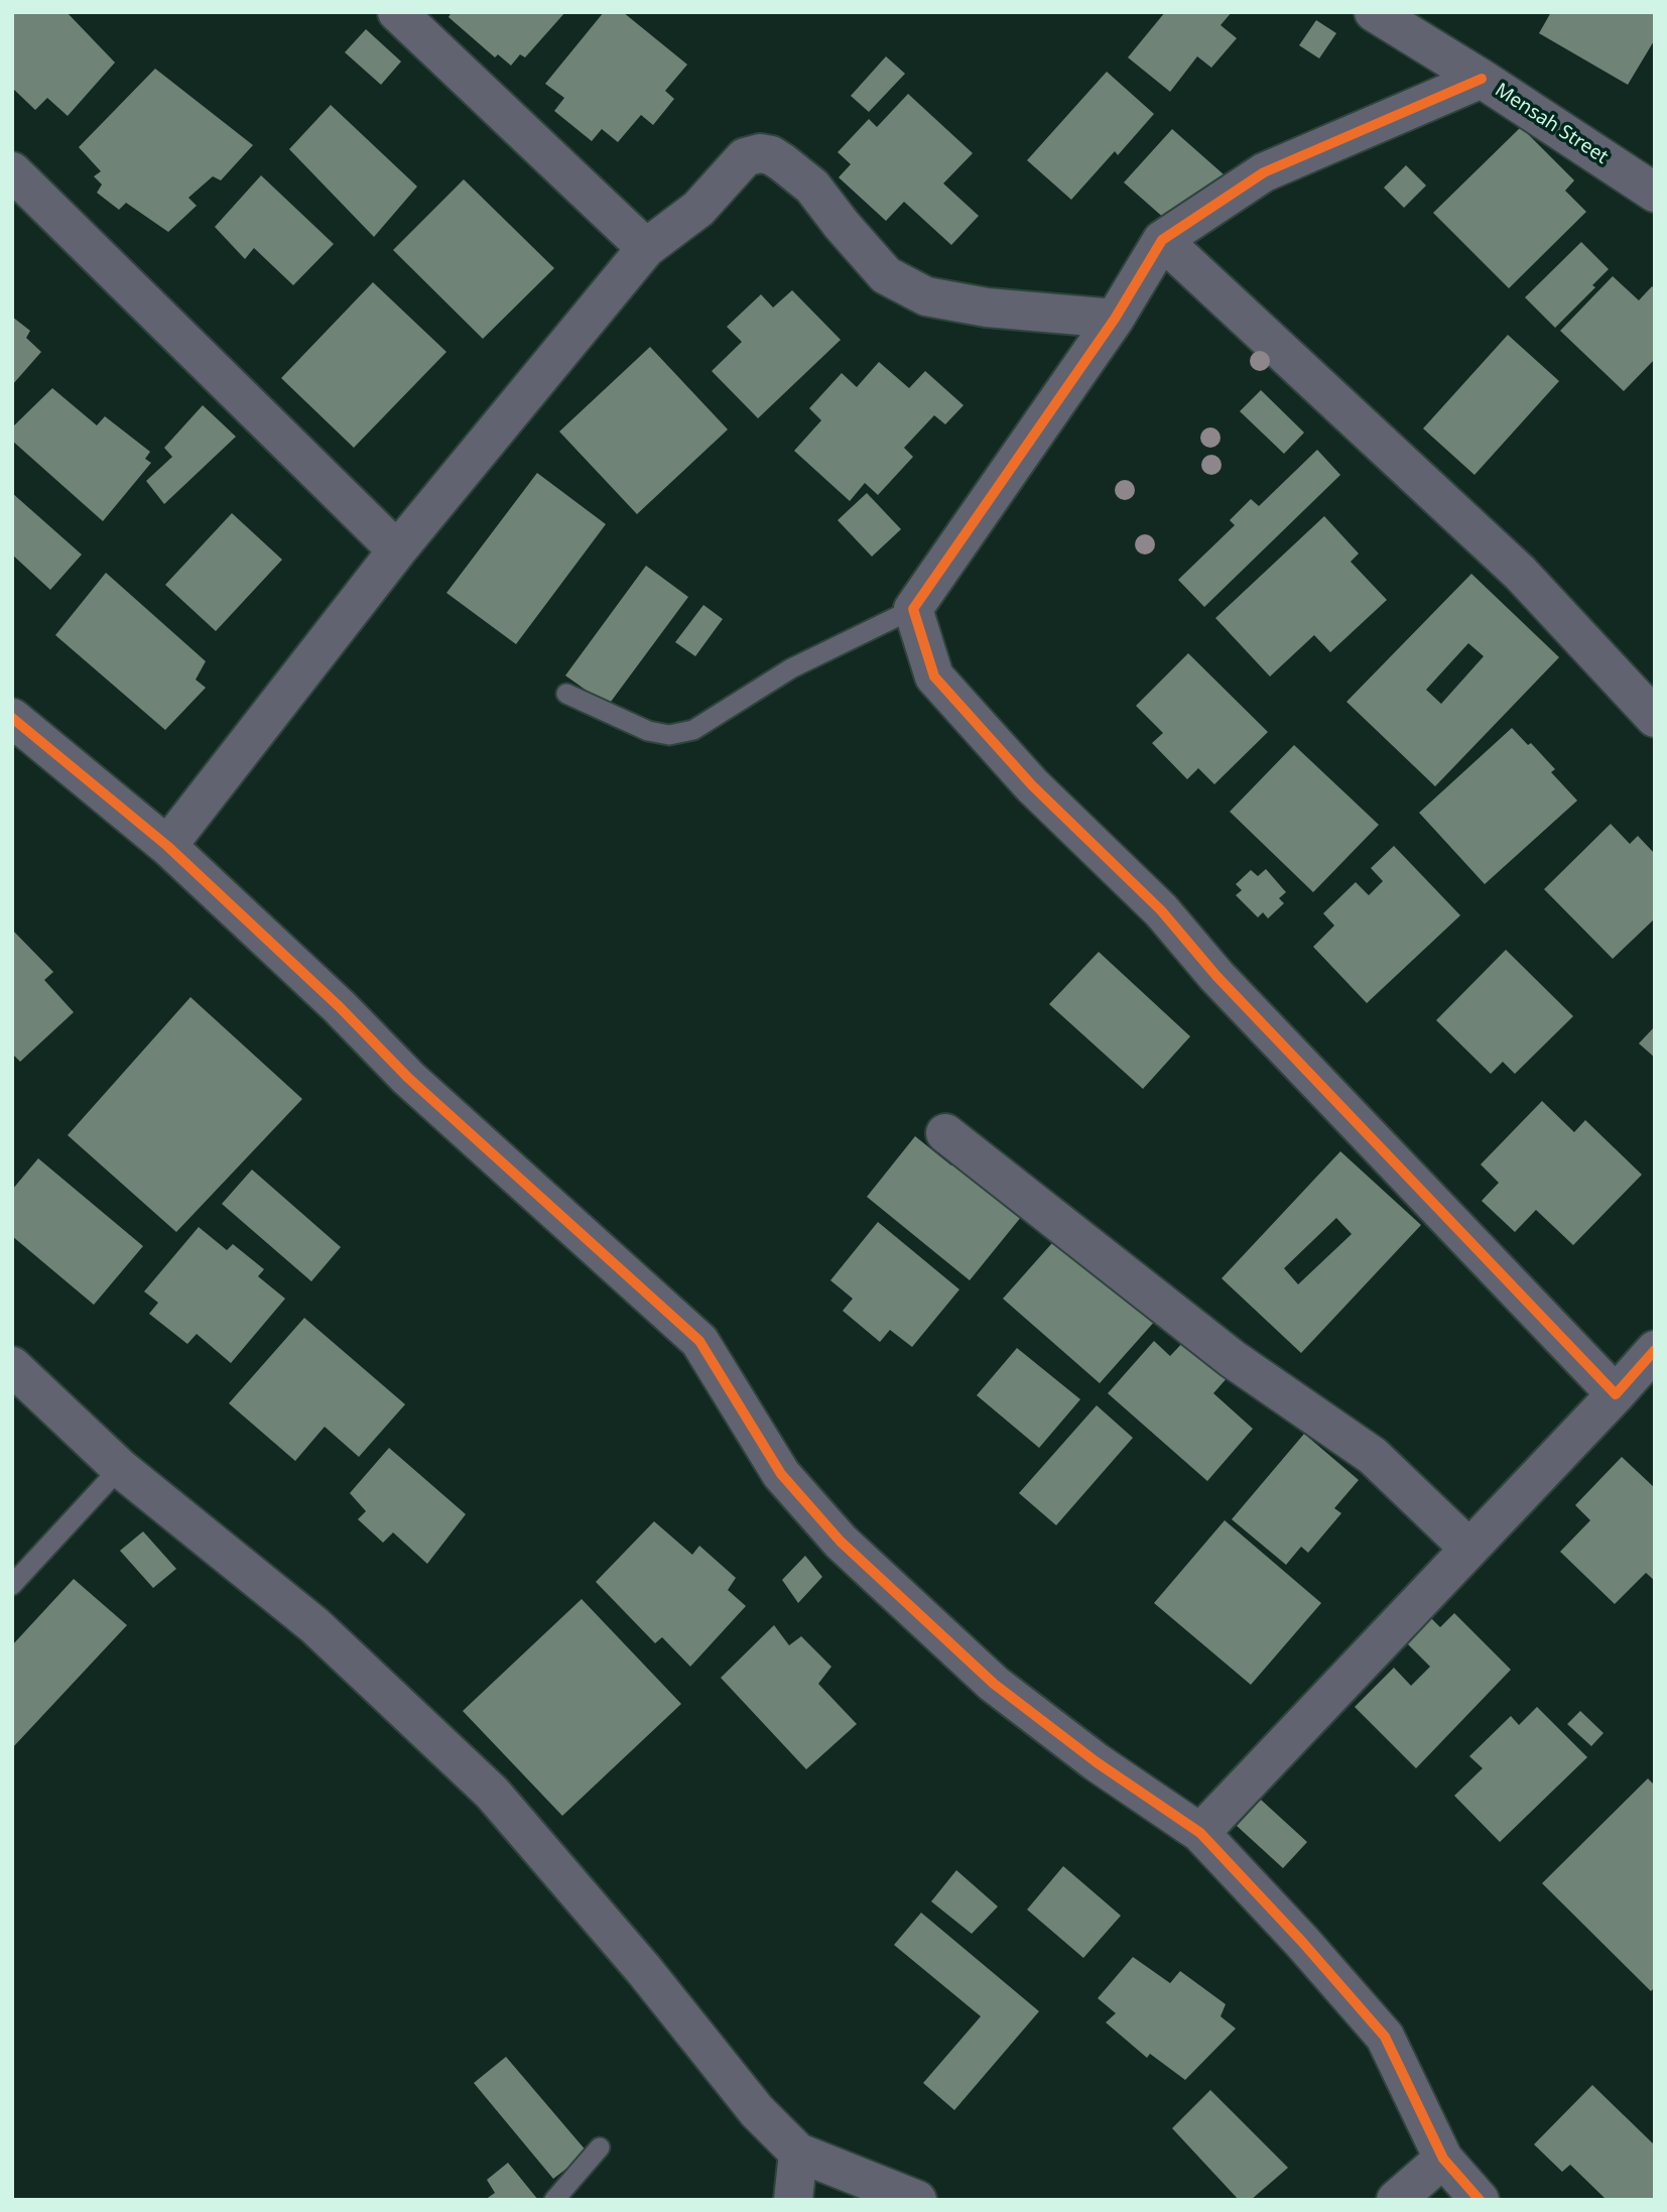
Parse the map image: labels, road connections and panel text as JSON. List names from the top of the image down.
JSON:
{
  "streets": {
    "street": ["Mensah Street"]
  }
}
